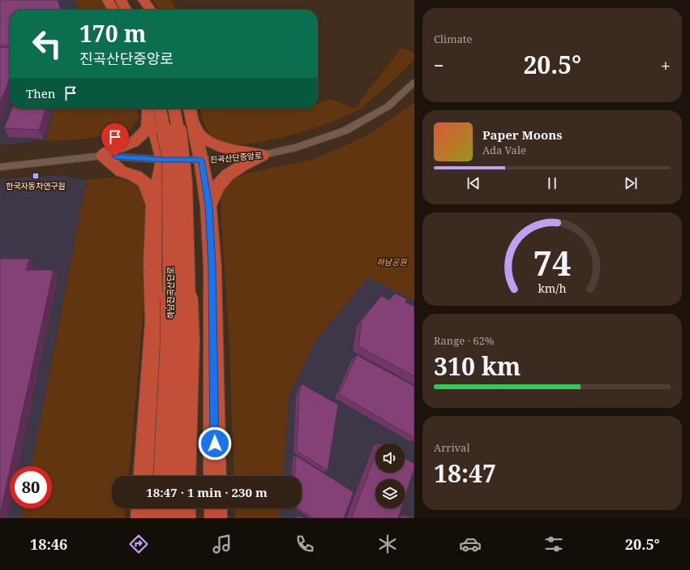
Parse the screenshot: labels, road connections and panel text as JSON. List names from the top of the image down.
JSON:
{
  "streets": {
    "highway": ["하남진곡산단로"],
    "street": ["진곡산단중앙로"]
  },
  "parks": ["하남공원"],
  "places": {
    "transit": ["한국자동차연구원"]
  },
  "page": {
    "tile": [
      "Climate",
      ["Range · 62%", "310 km"],
      ["Arrival", "18:47"]
    ],
    "turn": ["170 m", "진곡산단중앙로"],
    "heat": ["−", "20.5°", "+"],
    "then": "Then",
    "song": ["Paper Moons", "Ada Vale"],
    "limit": "80",
    "trip": "18:47 · 1 min · 230 m",
    "tabs": ["18:46", "20.5°"],
    "gauge": ["74", "km/h"]
  }
}
